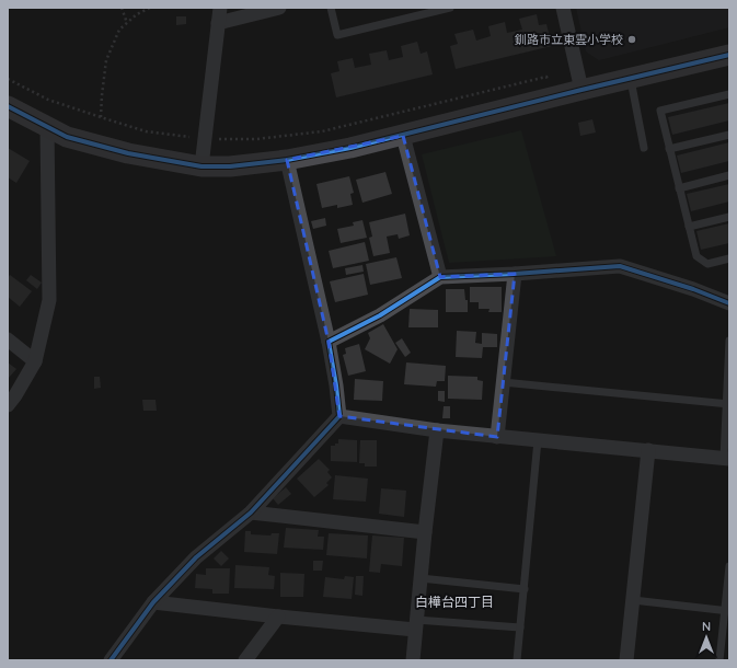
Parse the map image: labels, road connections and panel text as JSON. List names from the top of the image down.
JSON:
{
  "districts": ["白樺台四丁目"],
  "places": ["釧路市立東雲小学校"],
  "north": "top"
}
